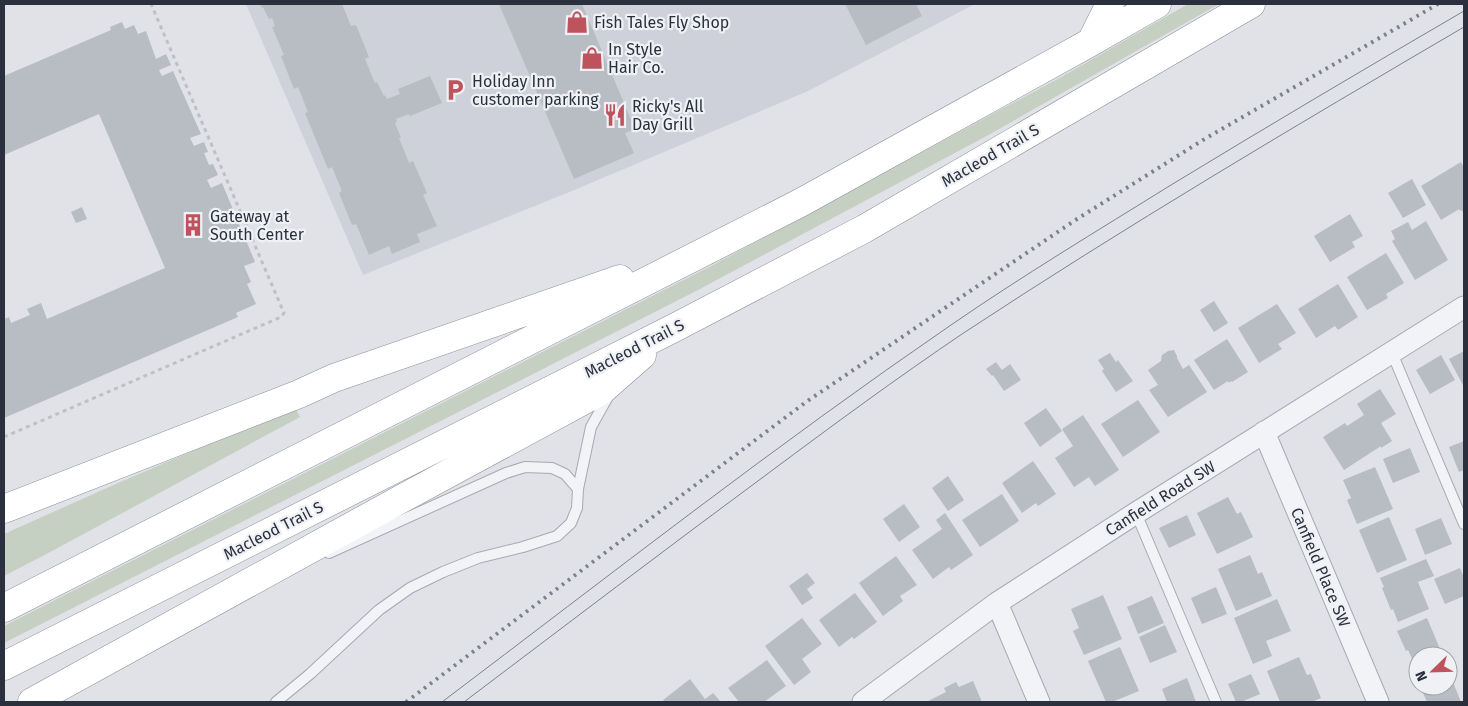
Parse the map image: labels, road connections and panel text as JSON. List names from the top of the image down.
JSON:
{
  "streets": {
    "highway": ["Macleod Trail S"],
    "street": ["Canfield Road SW", "Canfield Place SW"]
  },
  "crossings": [
    ["Canfield Road SW", "Canfield Place SW"]
  ],
  "places": {
    "shop": ["Fish Tales Fly Shop", "In Style Hair Co."],
    "parking": ["Holiday Inn customer parking"],
    "restaurant": ["Ricky's All Day Grill"],
    "building": ["Gateway at South Center"]
  },
  "north": "bottom left"
}
